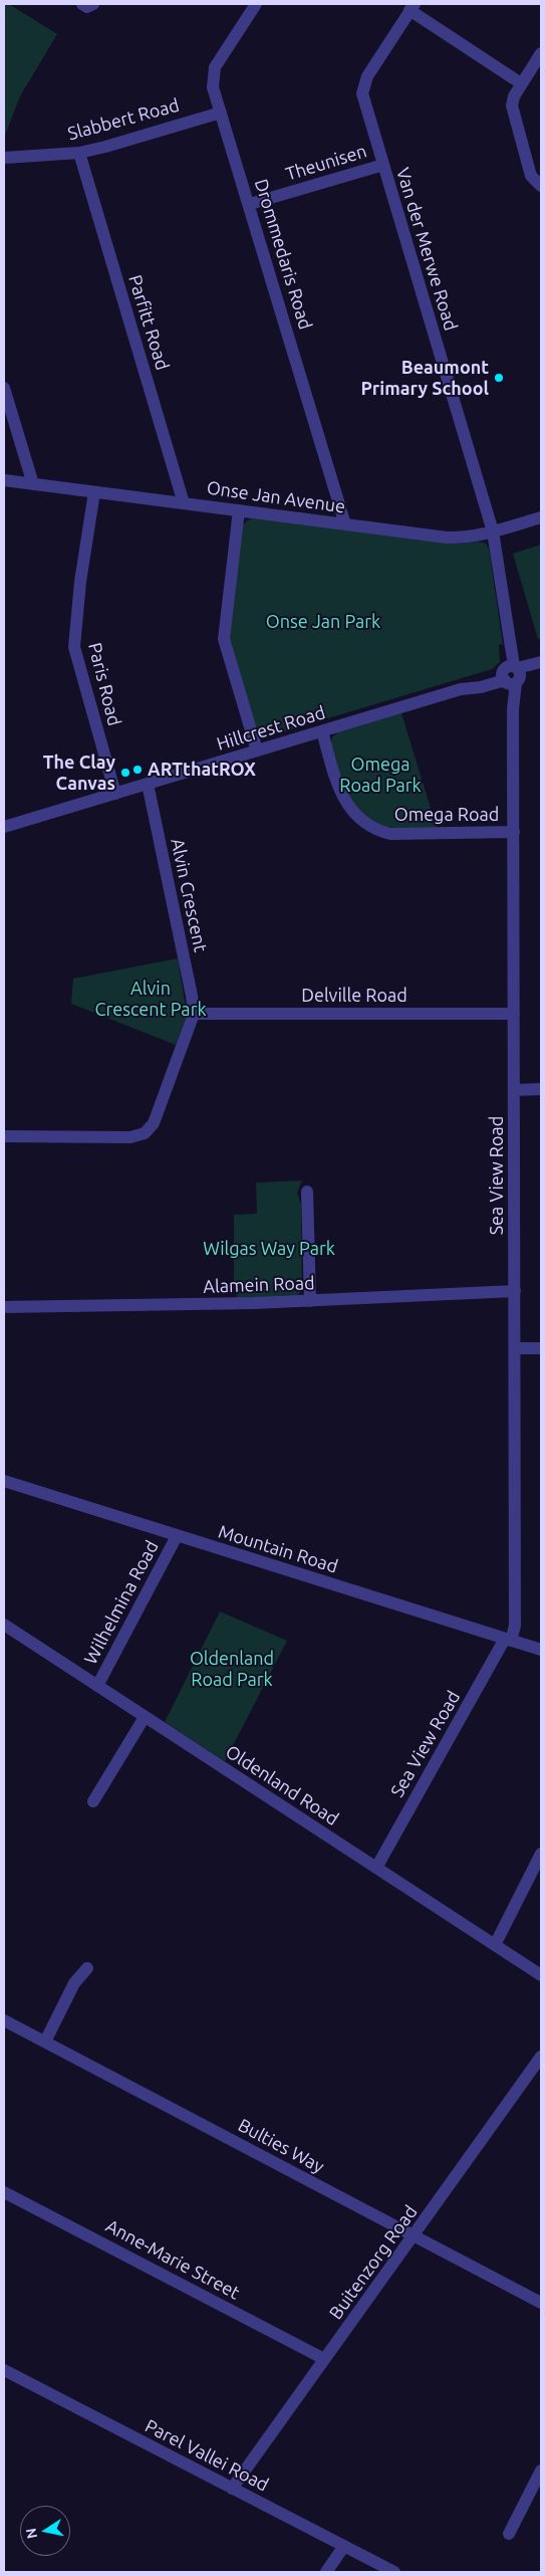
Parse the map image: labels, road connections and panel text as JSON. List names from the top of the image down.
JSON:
{
  "streets": {
    "street": [
      "Slabbert Road",
      "Theunisen",
      "Van der Merwe Road",
      "Drommedaris Road",
      "Parfitt Road",
      "Onse Jan Avenue",
      "Paris Road",
      "Hillcrest Road",
      "Omega Road",
      "Alvin Crescent",
      "Delville Road",
      "Sea View Road",
      "Alamein Road",
      "Mountain Road",
      "Wilhelmina Road",
      "Oldenland Road",
      "Bulties Way",
      "Anne-Marie Street",
      "Buitenzorg Road",
      "Parel Vallei Road"
    ]
  },
  "crossings": [
    ["Slabbert Road", "Drommedaris Road"],
    ["Slabbert Road", "Parfitt Road"],
    ["Theunisen", "Van der Merwe Road"],
    ["Theunisen", "Drommedaris Road"],
    ["Van der Merwe Road", "Onse Jan Avenue"],
    ["Van der Merwe Road", "Hillcrest Road"],
    ["Van der Merwe Road", "Sea View Road"],
    ["Drommedaris Road", "Onse Jan Avenue"],
    ["Parfitt Road", "Onse Jan Avenue"],
    ["Onse Jan Avenue", "Paris Road"],
    ["Paris Road", "Hillcrest Road"],
    ["Hillcrest Road", "Omega Road"],
    ["Hillcrest Road", "Alvin Crescent"],
    ["Hillcrest Road", "Sea View Road"],
    ["Omega Road", "Sea View Road"],
    ["Alvin Crescent", "Delville Road"],
    ["Delville Road", "Sea View Road"],
    ["Sea View Road", "Alamein Road"],
    ["Sea View Road", "Mountain Road"],
    ["Sea View Road", "Oldenland Road"],
    ["Mountain Road", "Wilhelmina Road"],
    ["Wilhelmina Road", "Oldenland Road"],
    ["Bulties Way", "Buitenzorg Road"],
    ["Anne-Marie Street", "Buitenzorg Road"],
    ["Buitenzorg Road", "Parel Vallei Road"]
  ],
  "parks": [
    "Onse Jan Park",
    "Omega Road Park",
    "Alvin Crescent Park",
    "Wilgas Way Park",
    "Oldenland Road Park"
  ],
  "places": ["Beaumont Primary School", "ARTthatROX", "The Clay Canvas"],
  "north": "left"
}
